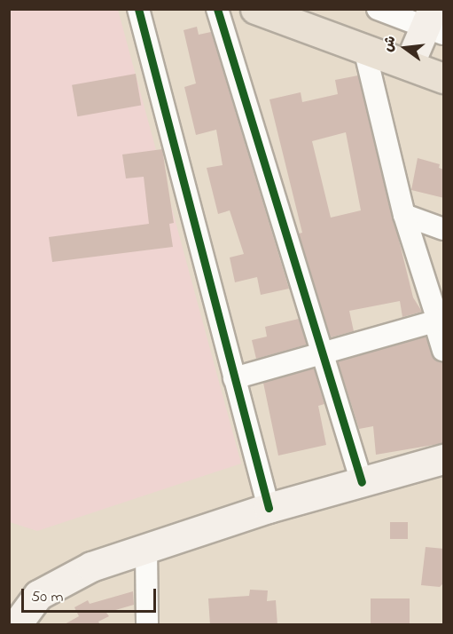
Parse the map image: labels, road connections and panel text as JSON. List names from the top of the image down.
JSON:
{
  "scale_bar": "50 m",
  "north": "left"
}
